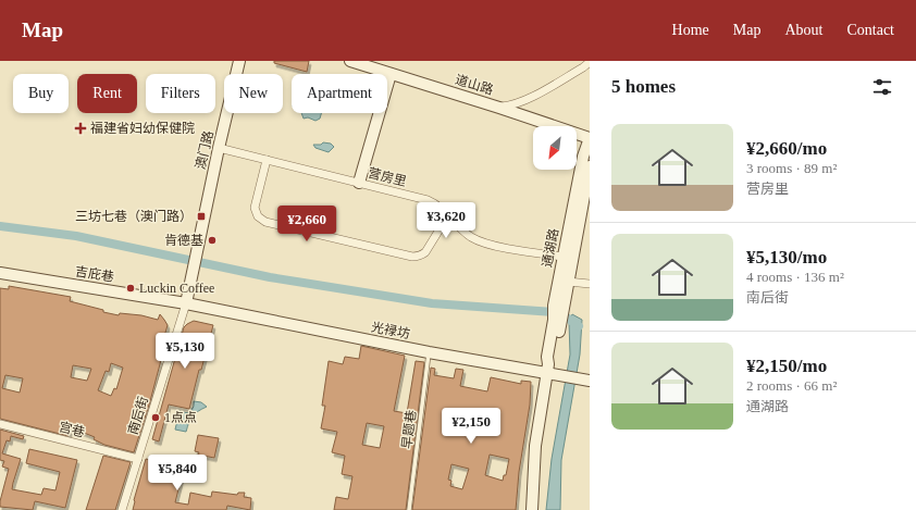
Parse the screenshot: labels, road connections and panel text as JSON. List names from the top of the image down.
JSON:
{
  "streets": {
    "street": [
      "道山路",
      "澳门路",
      "营房里",
      "通湖路",
      "吉庇巷",
      "光禄坊",
      "南后街",
      "宫巷"
    ],
    "lane": ["早题巷"]
  },
  "crossings": [
    ["道山路", "通湖路"],
    ["澳门路", "营房里"],
    ["澳门路", "吉庇巷"],
    ["澳门路", "光禄坊"],
    ["澳门路", "南后街"],
    ["营房里", "通湖路"],
    ["通湖路", "光禄坊"],
    ["吉庇巷", "光禄坊"],
    ["吉庇巷", "南后街"],
    ["光禄坊", "南后街"],
    ["光禄坊", "早题巷"],
    ["南后街", "宫巷"]
  ],
  "places": {
    "health": ["福建省妇幼保健院"],
    "transit": ["三坊七巷（澳门路）"],
    "other": ["肯德基", "Luckin Coffee", "1点点"]
  },
  "north": "bottom left",
  "page": {
    "header": "Map",
    "nav": [
      "Home",
      "Map",
      "About",
      "Contact"
    ],
    "heading": "5 homes",
    "chip": [
      "Buy",
      "Rent",
      "Filters",
      "New",
      "Apartment"
    ],
    "list": [
      {
        "name": "¥2,660/mo",
        "note": "3 rooms · 89 m² · 营房里"
      },
      {
        "name": "¥5,130/mo",
        "note": "4 rooms · 136 m² · 南后街"
      },
      {
        "name": "¥2,150/mo",
        "note": "2 rooms · 66 m² · 通湖路"
      }
    ],
    "price": [
      "¥3,620",
      "¥2,660",
      "¥5,130",
      "¥2,150",
      "¥5,840"
    ]
  }
}
